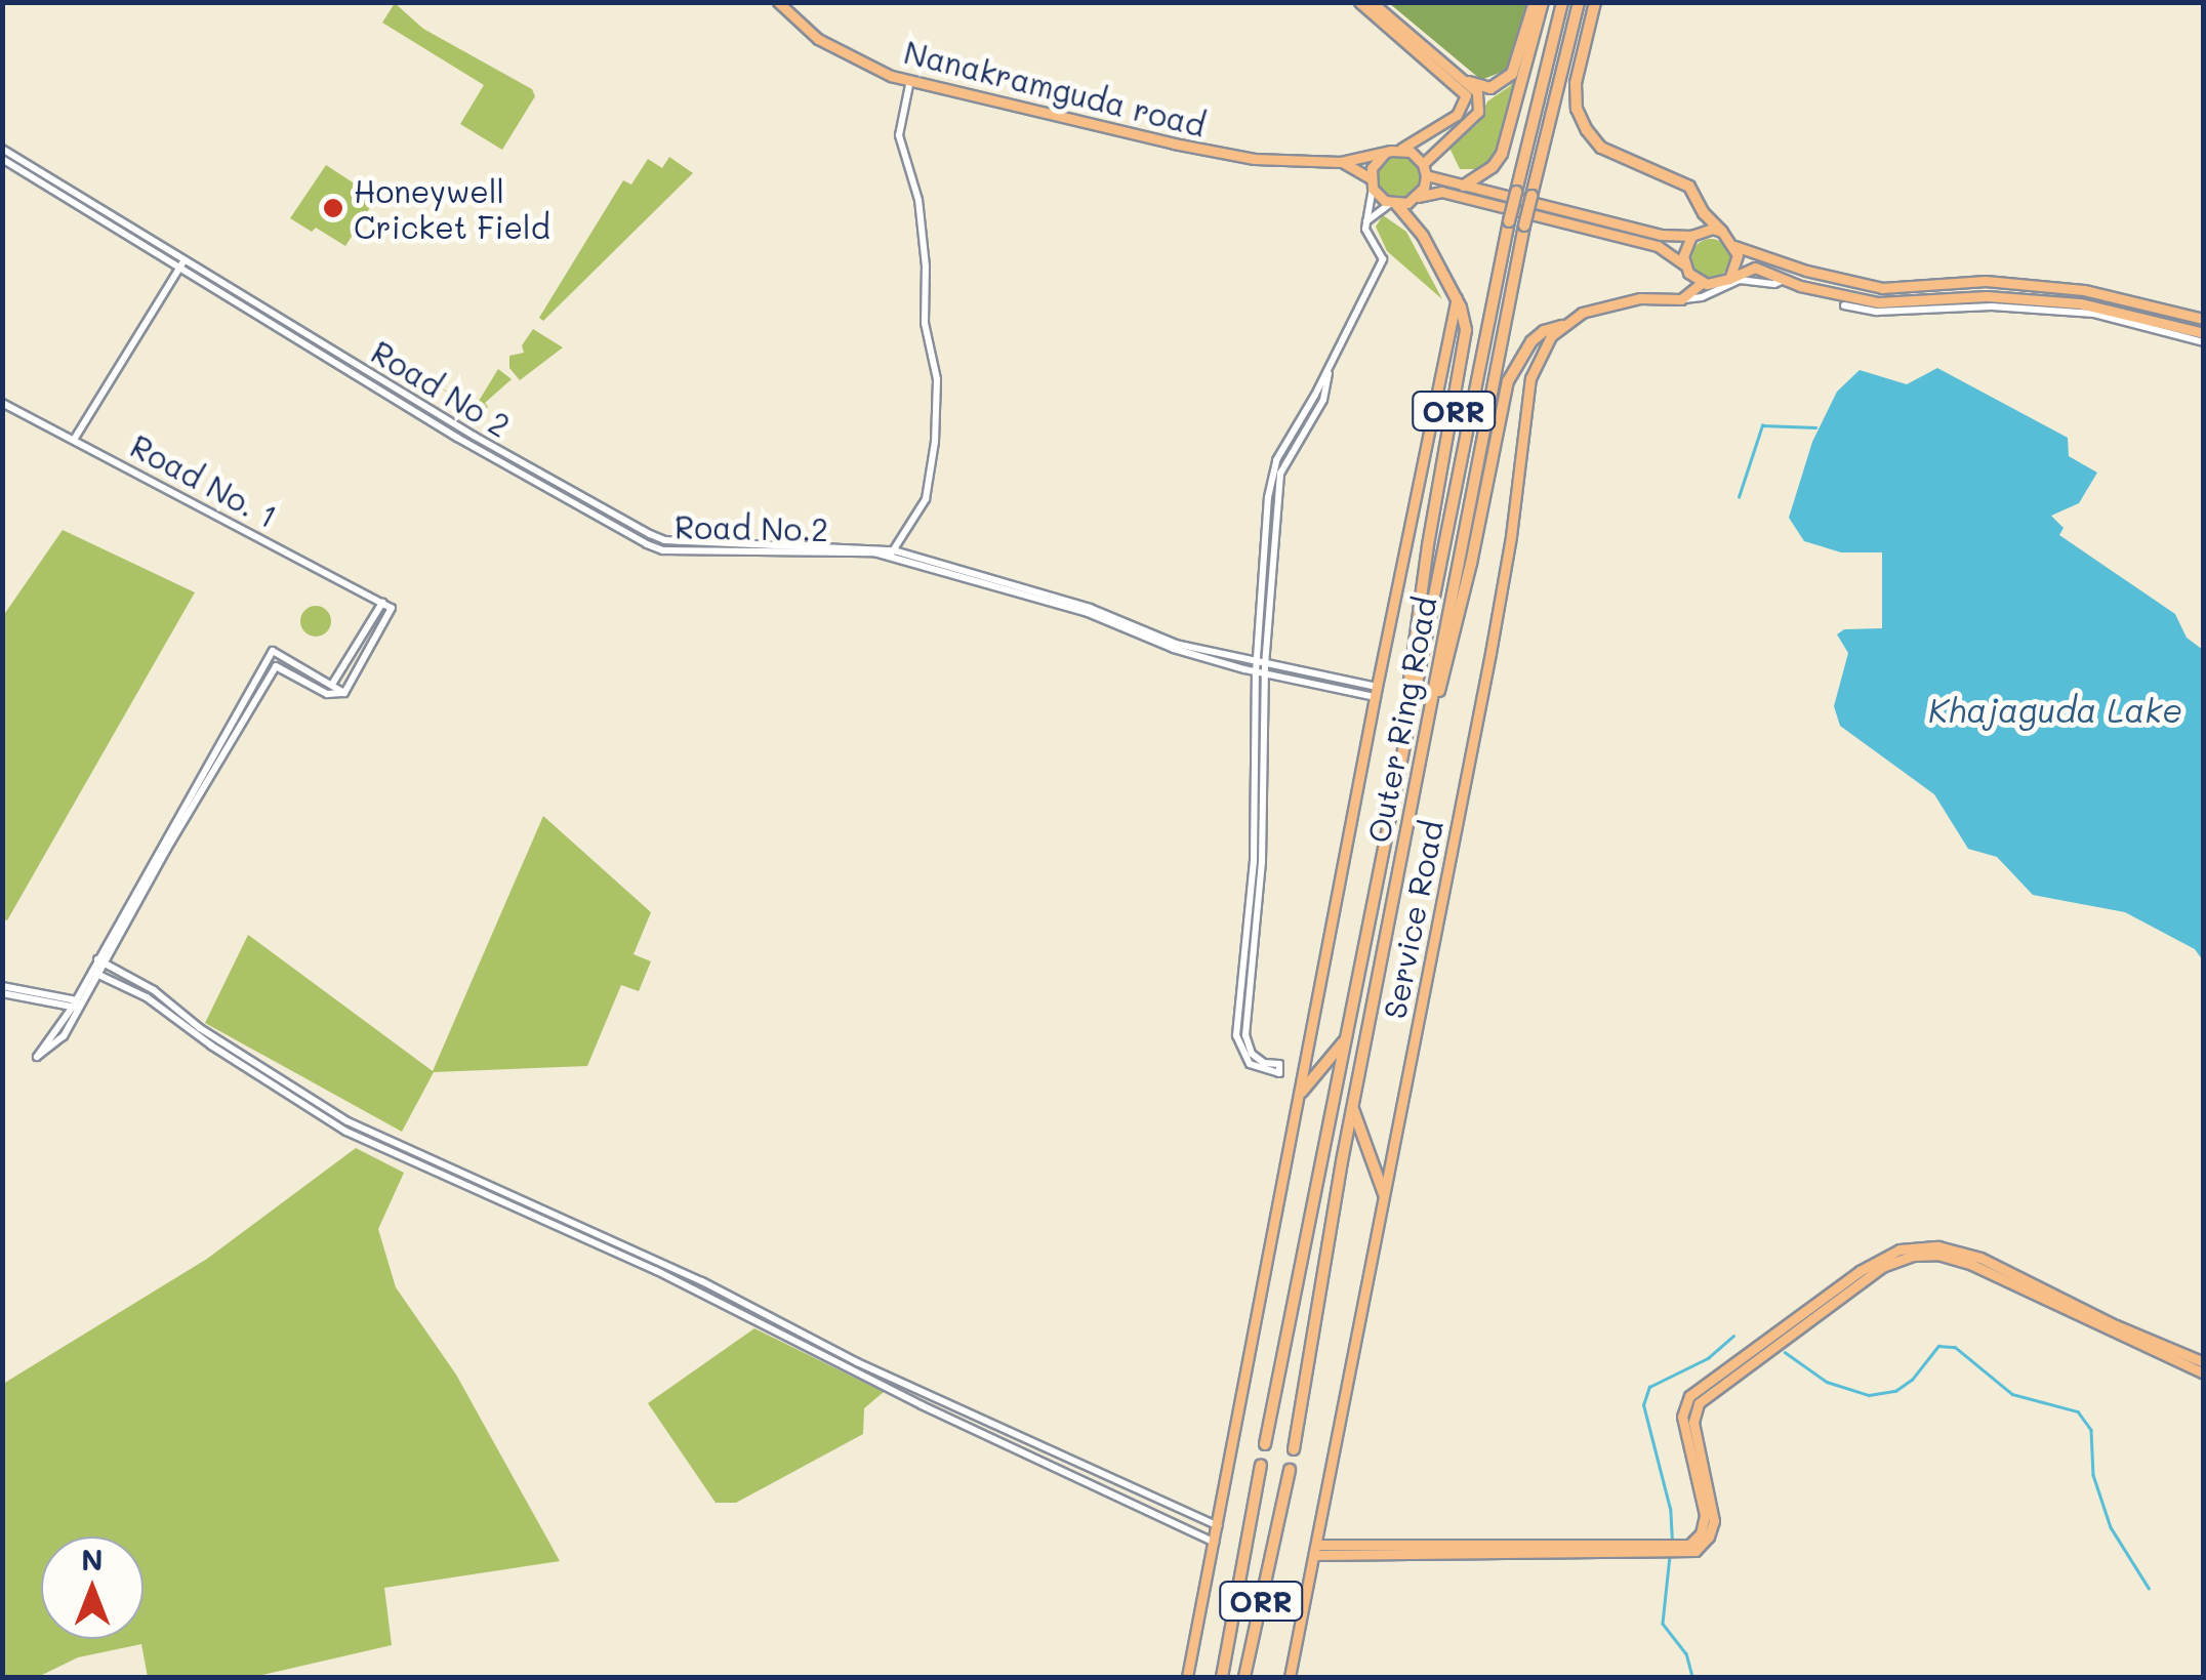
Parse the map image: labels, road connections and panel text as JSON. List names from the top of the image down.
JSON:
{
  "streets": {
    "highway": ["ORR", "Outer Ring Road"],
    "main road": ["Nanakramguda road", "Service Road"],
    "street": ["Road No 2", "Road No. 1", "Road No.2"]
  },
  "crossings": [
    ["Road No 2", "Road No.2"],
    ["ORR", "Outer Ring Road"],
    ["ORR", "Service Road"]
  ],
  "water": ["Khajaguda Lake"],
  "places": ["Honeywell Cricket Field"],
  "north": "top"
}
